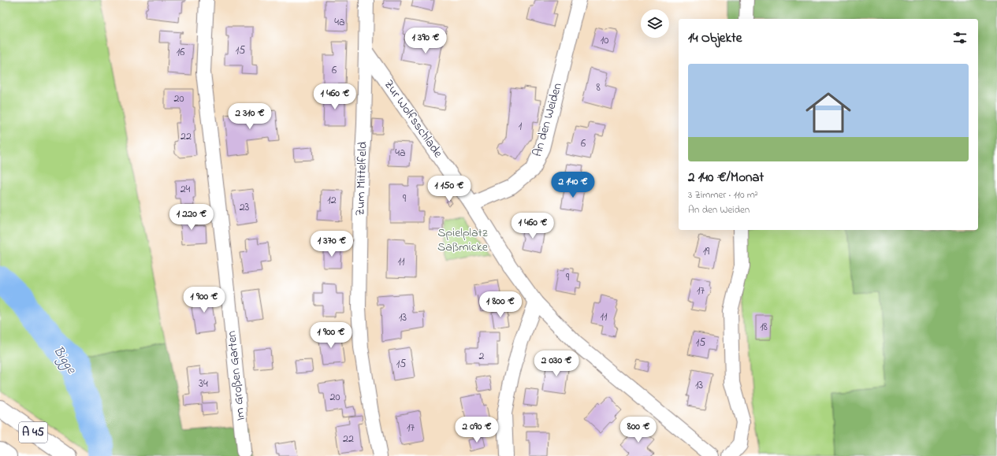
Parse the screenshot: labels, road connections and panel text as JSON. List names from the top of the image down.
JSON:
{
  "streets": {
    "highway": ["A 45"],
    "street": [
      "Zur Wolfsschlade",
      "An den Weiden",
      "Zum Mittelfeld",
      "Im Großen Garten"
    ]
  },
  "crossings": [
    ["Zur Wolfsschlade", "An den Weiden"],
    ["Zur Wolfsschlade", "Zum Mittelfeld"]
  ],
  "water": ["Bigge"],
  "parks": ["Spielplatz Saßmicke"],
  "house_numbers": [
    "4a",
    "10",
    "15",
    "16",
    "6",
    "8",
    "20",
    "1",
    "22",
    "6",
    "4a",
    "24",
    "9",
    "12",
    "23",
    "19",
    "11",
    "9",
    "17",
    "11",
    "13",
    "18",
    "15",
    "2",
    "15",
    "34",
    "13",
    "20",
    "17",
    "22"
  ],
  "page": {
    "heading": "14 Objekte",
    "price": [
      "1 390 €",
      "1 460 €",
      "2 310 €",
      "2 140 €",
      "1 150 €",
      "1 220 €",
      "1 460 €",
      "1 370 €",
      "1 900 €",
      "1 800 €",
      "1 900 €",
      "2 030 €",
      "2 090 €",
      "800 €"
    ],
    "list": [
      {
        "name": "2 140 €/Monat",
        "note": "3 Zimmer · 110 m² · An den Weiden"
      }
    ]
  }
}
